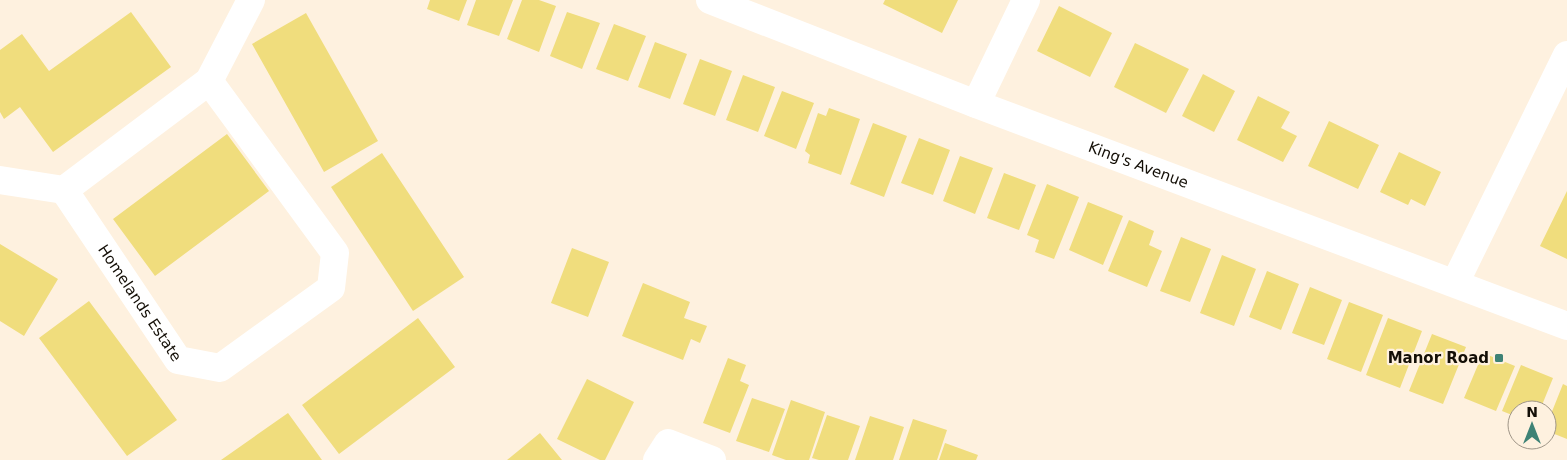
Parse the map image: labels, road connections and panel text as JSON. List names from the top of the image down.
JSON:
{
  "streets": {
    "street": ["King's Avenue", "Homelands Estate"]
  },
  "places": {
    "transit": ["Manor Road"]
  },
  "north": "top"
}
